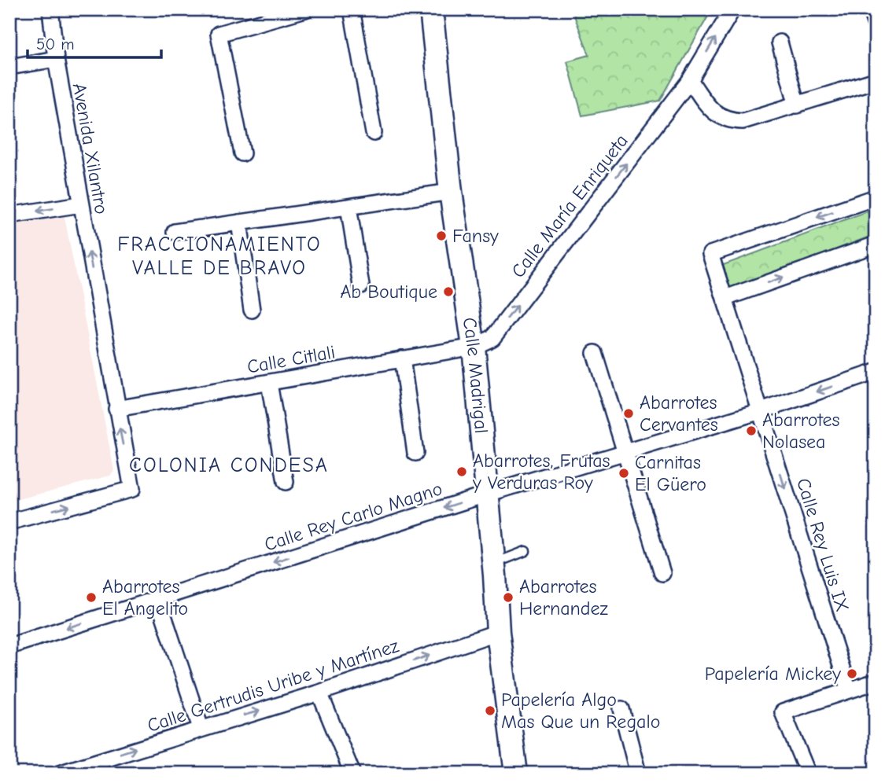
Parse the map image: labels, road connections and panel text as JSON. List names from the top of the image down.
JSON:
{
  "streets": {
    "street": [
      "Avenida Xilantro",
      "Calle María Enriqueta",
      "Calle Citlali",
      "Calle Madrigal",
      "Calle Rey Carlo Magno",
      "Calle Rey Luis IX",
      "Calle Gertrudis Uribe y Martínez"
    ]
  },
  "crossings": [
    ["Avenida Xilantro", "Calle Citlali"],
    ["Calle María Enriqueta", "Calle Citlali"],
    ["Calle María Enriqueta", "Calle Madrigal"],
    ["Calle Citlali", "Calle Madrigal"],
    ["Calle Madrigal", "Calle Rey Carlo Magno"],
    ["Calle Madrigal", "Calle Gertrudis Uribe y Martínez"],
    ["Calle Rey Carlo Magno", "Calle Rey Luis IX"]
  ],
  "one_way": ["Calle María Enriqueta", "Calle Rey Carlo Magno", "Calle Gertrudis Uribe y Martínez"],
  "districts": ["FRACCIONAMIENTO VALLE DE BRAVO", "COLONIA CONDESA"],
  "places": [
    "Fansy",
    "Ab Boutique",
    "Abarrotes Cervantes",
    "Abarrotes Nolasea",
    "Abarrotes, Frutas y Verduras Roy",
    "Carnitas El Güero",
    "Abarrotes El Angelito",
    "Abarrotes Hernandez",
    "Papelería Mickey",
    "Papelería Algo Mas Que un Regalo"
  ],
  "scale_bar": "50 m"
}
